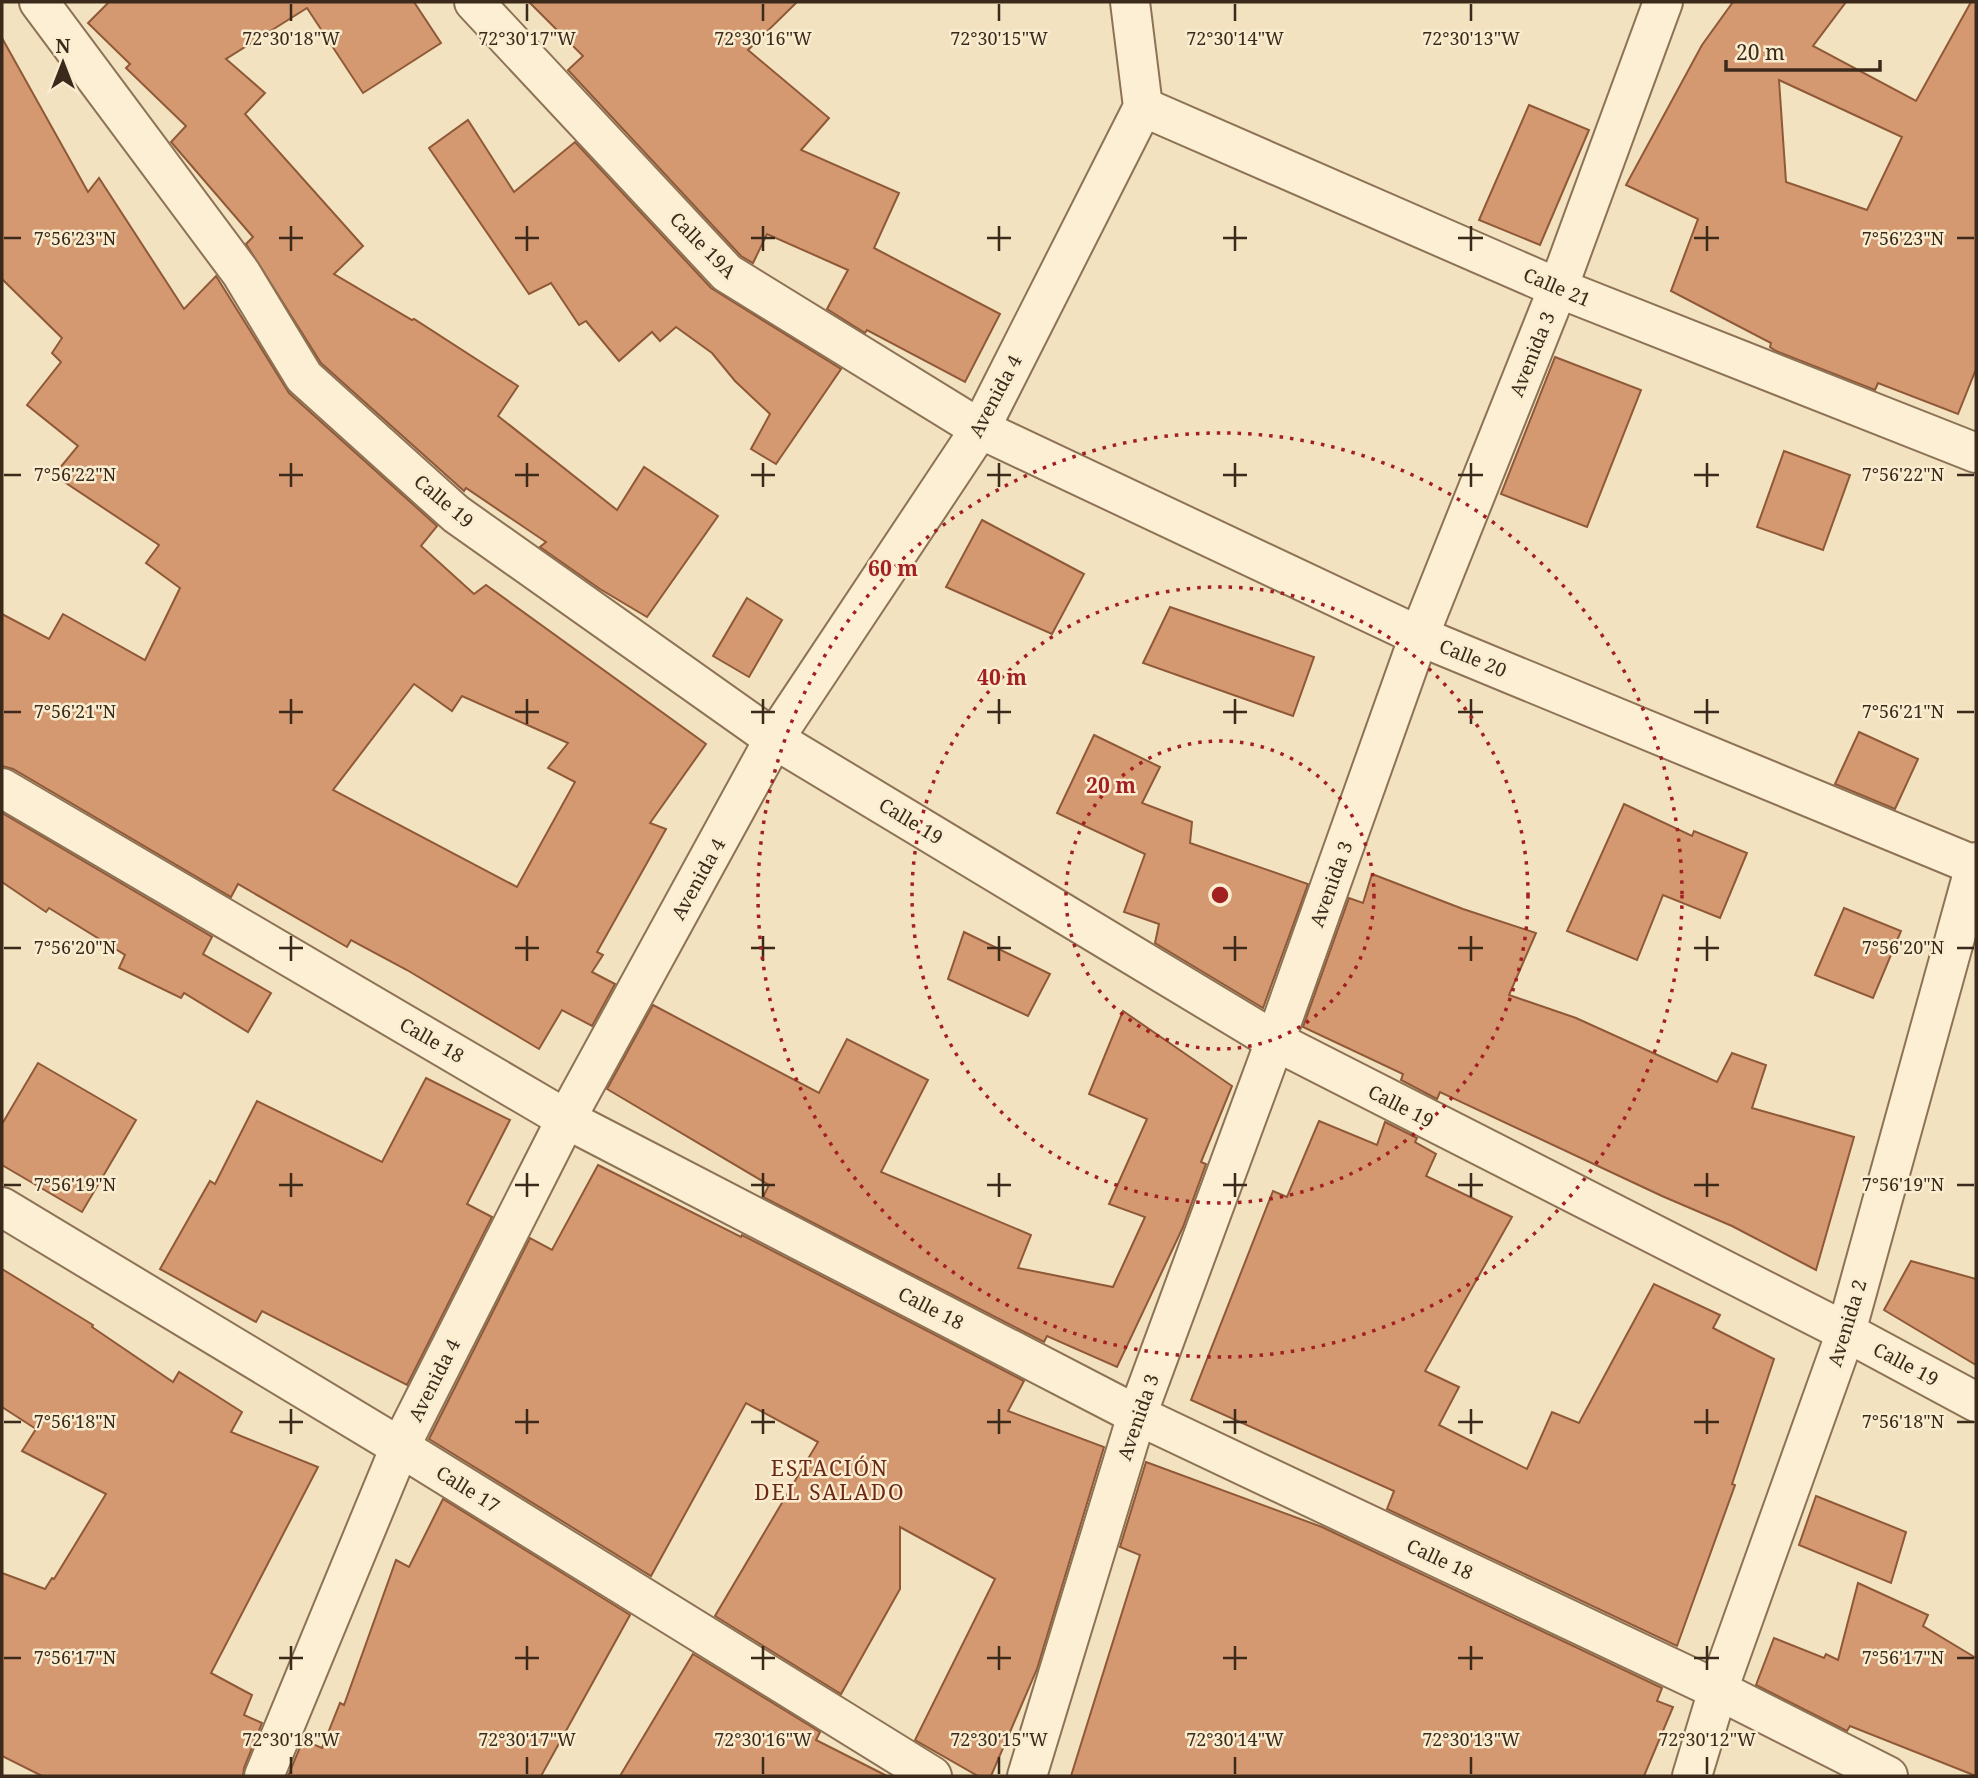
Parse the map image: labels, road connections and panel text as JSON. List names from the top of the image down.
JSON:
{
  "streets": {
    "street": [
      "Calle 19A",
      "Calle 21",
      "Avenida 3",
      "Avenida 4",
      "Calle 19",
      "Calle 20",
      "Calle 18",
      "Avenida 2",
      "Calle 17"
    ]
  },
  "crossings": [
    ["Calle 19A", "Avenida 4"],
    ["Calle 19A", "Calle 20"],
    ["Calle 21", "Avenida 3"],
    ["Calle 21", "Avenida 4"],
    ["Avenida 3", "Calle 19"],
    ["Avenida 3", "Calle 20"],
    ["Avenida 3", "Calle 18"],
    ["Avenida 4", "Calle 19"],
    ["Avenida 4", "Calle 20"],
    ["Avenida 4", "Calle 18"],
    ["Avenida 4", "Calle 17"],
    ["Calle 19", "Avenida 2"],
    ["Calle 20", "Avenida 2"],
    ["Calle 18", "Avenida 2"]
  ],
  "districts": ["ESTACIÓN DEL SALADO"],
  "scale_bar": "20 m",
  "north": "top",
  "coordinates": [
    "72°30'18\"W",
    "72°30'17\"W",
    "72°30'16\"W",
    "72°30'15\"W",
    "72°30'14\"W",
    "72°30'13\"W",
    "7°56'23\"N",
    "7°56'22\"N",
    "7°56'21\"N",
    "7°56'20\"N",
    "7°56'19\"N",
    "7°56'18\"N",
    "7°56'17\"N",
    "72°30'12\"W"
  ],
  "rings": ["60 m", "40 m", "20 m"]
}
